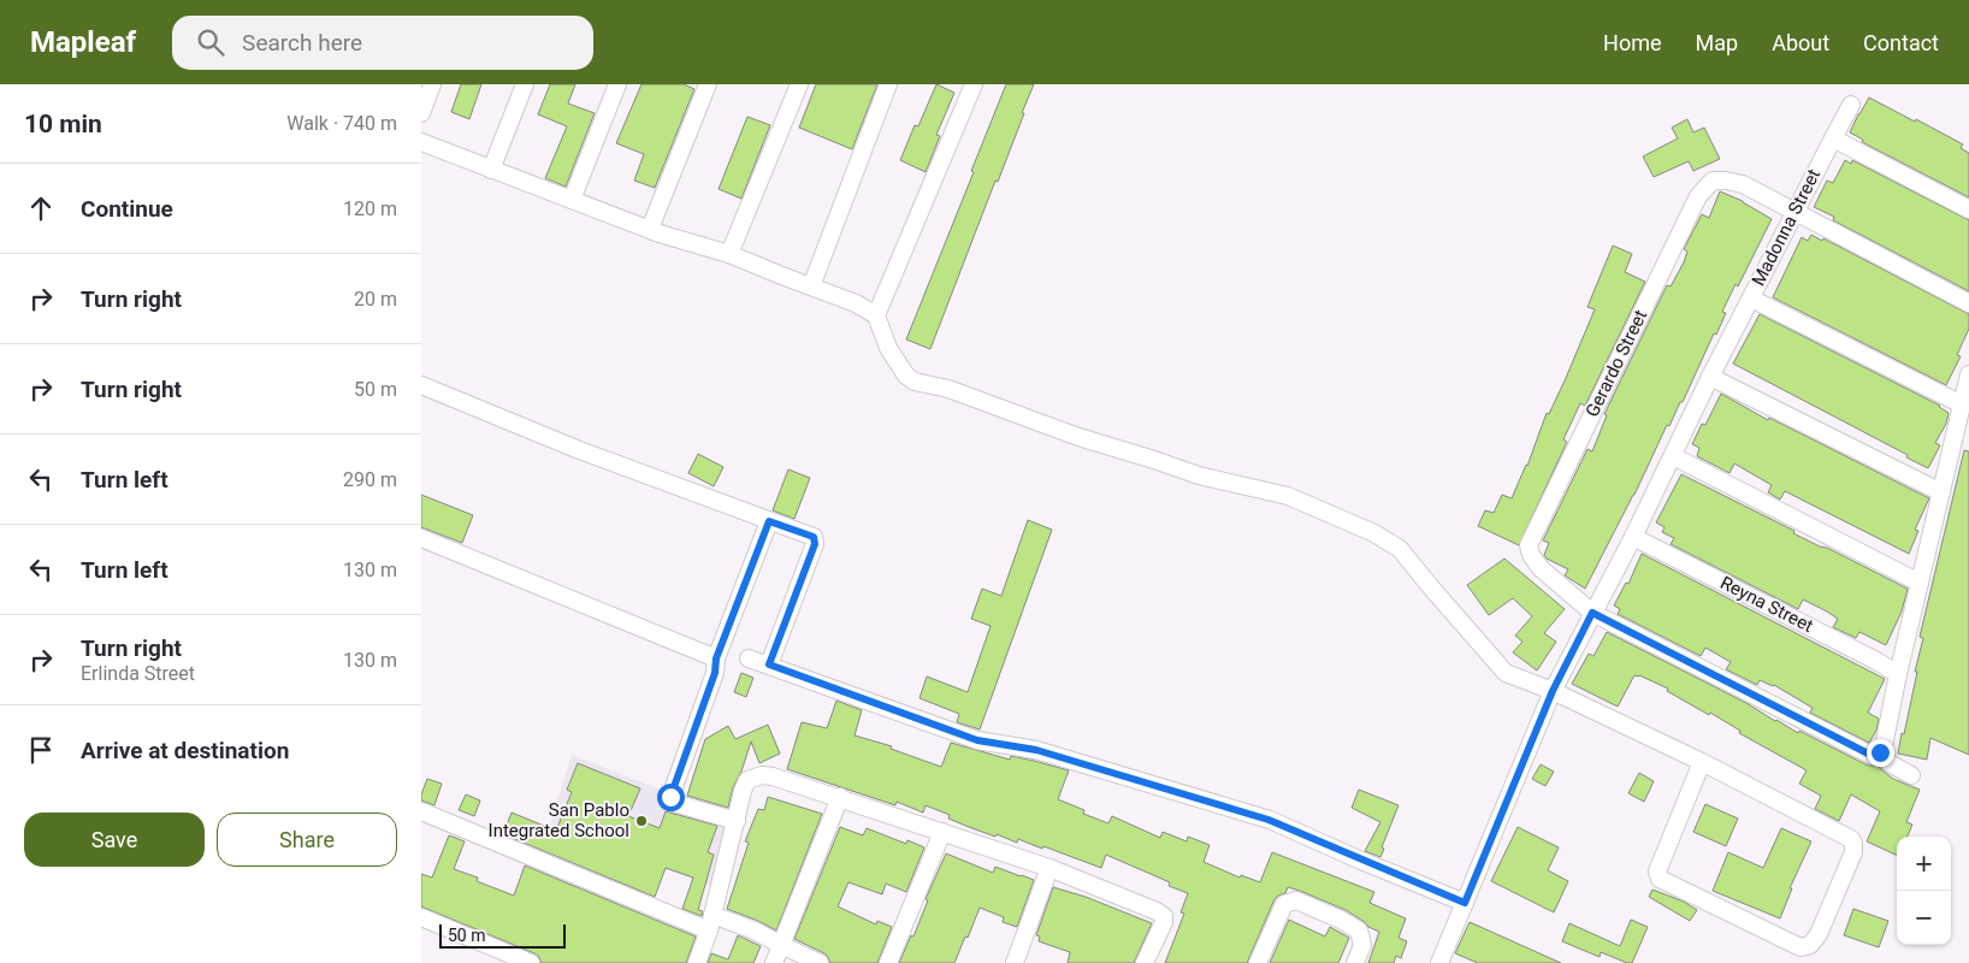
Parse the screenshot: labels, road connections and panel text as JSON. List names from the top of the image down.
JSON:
{
  "streets": {
    "street": ["Madonna Street", "Gerardo Street", "Reyna Street"]
  },
  "crossings": [
    ["Madonna Street", "Gerardo Street"],
    ["Madonna Street", "Reyna Street"]
  ],
  "places": ["San Pablo Integrated School"],
  "scale_bar": "50 m",
  "page": {
    "header": "Mapleaf",
    "search": "Search here",
    "nav": [
      "Home",
      "Map",
      "About",
      "Contact"
    ],
    "heading": ["10 min", "Walk · 740 m"],
    "list": [
      ["Continue", "120 m"],
      ["Turn right", "20 m"],
      ["Turn right", "50 m"],
      ["Turn left", "290 m"],
      ["Turn left", "130 m"],
      ["Turn right", "Erlinda Street", "130 m"],
      "Arrive at destination"
    ],
    "buttons": ["Save", "Share"],
    "map_buttons": ["+", "−"],
    "scale": "50 m"
  }
}
